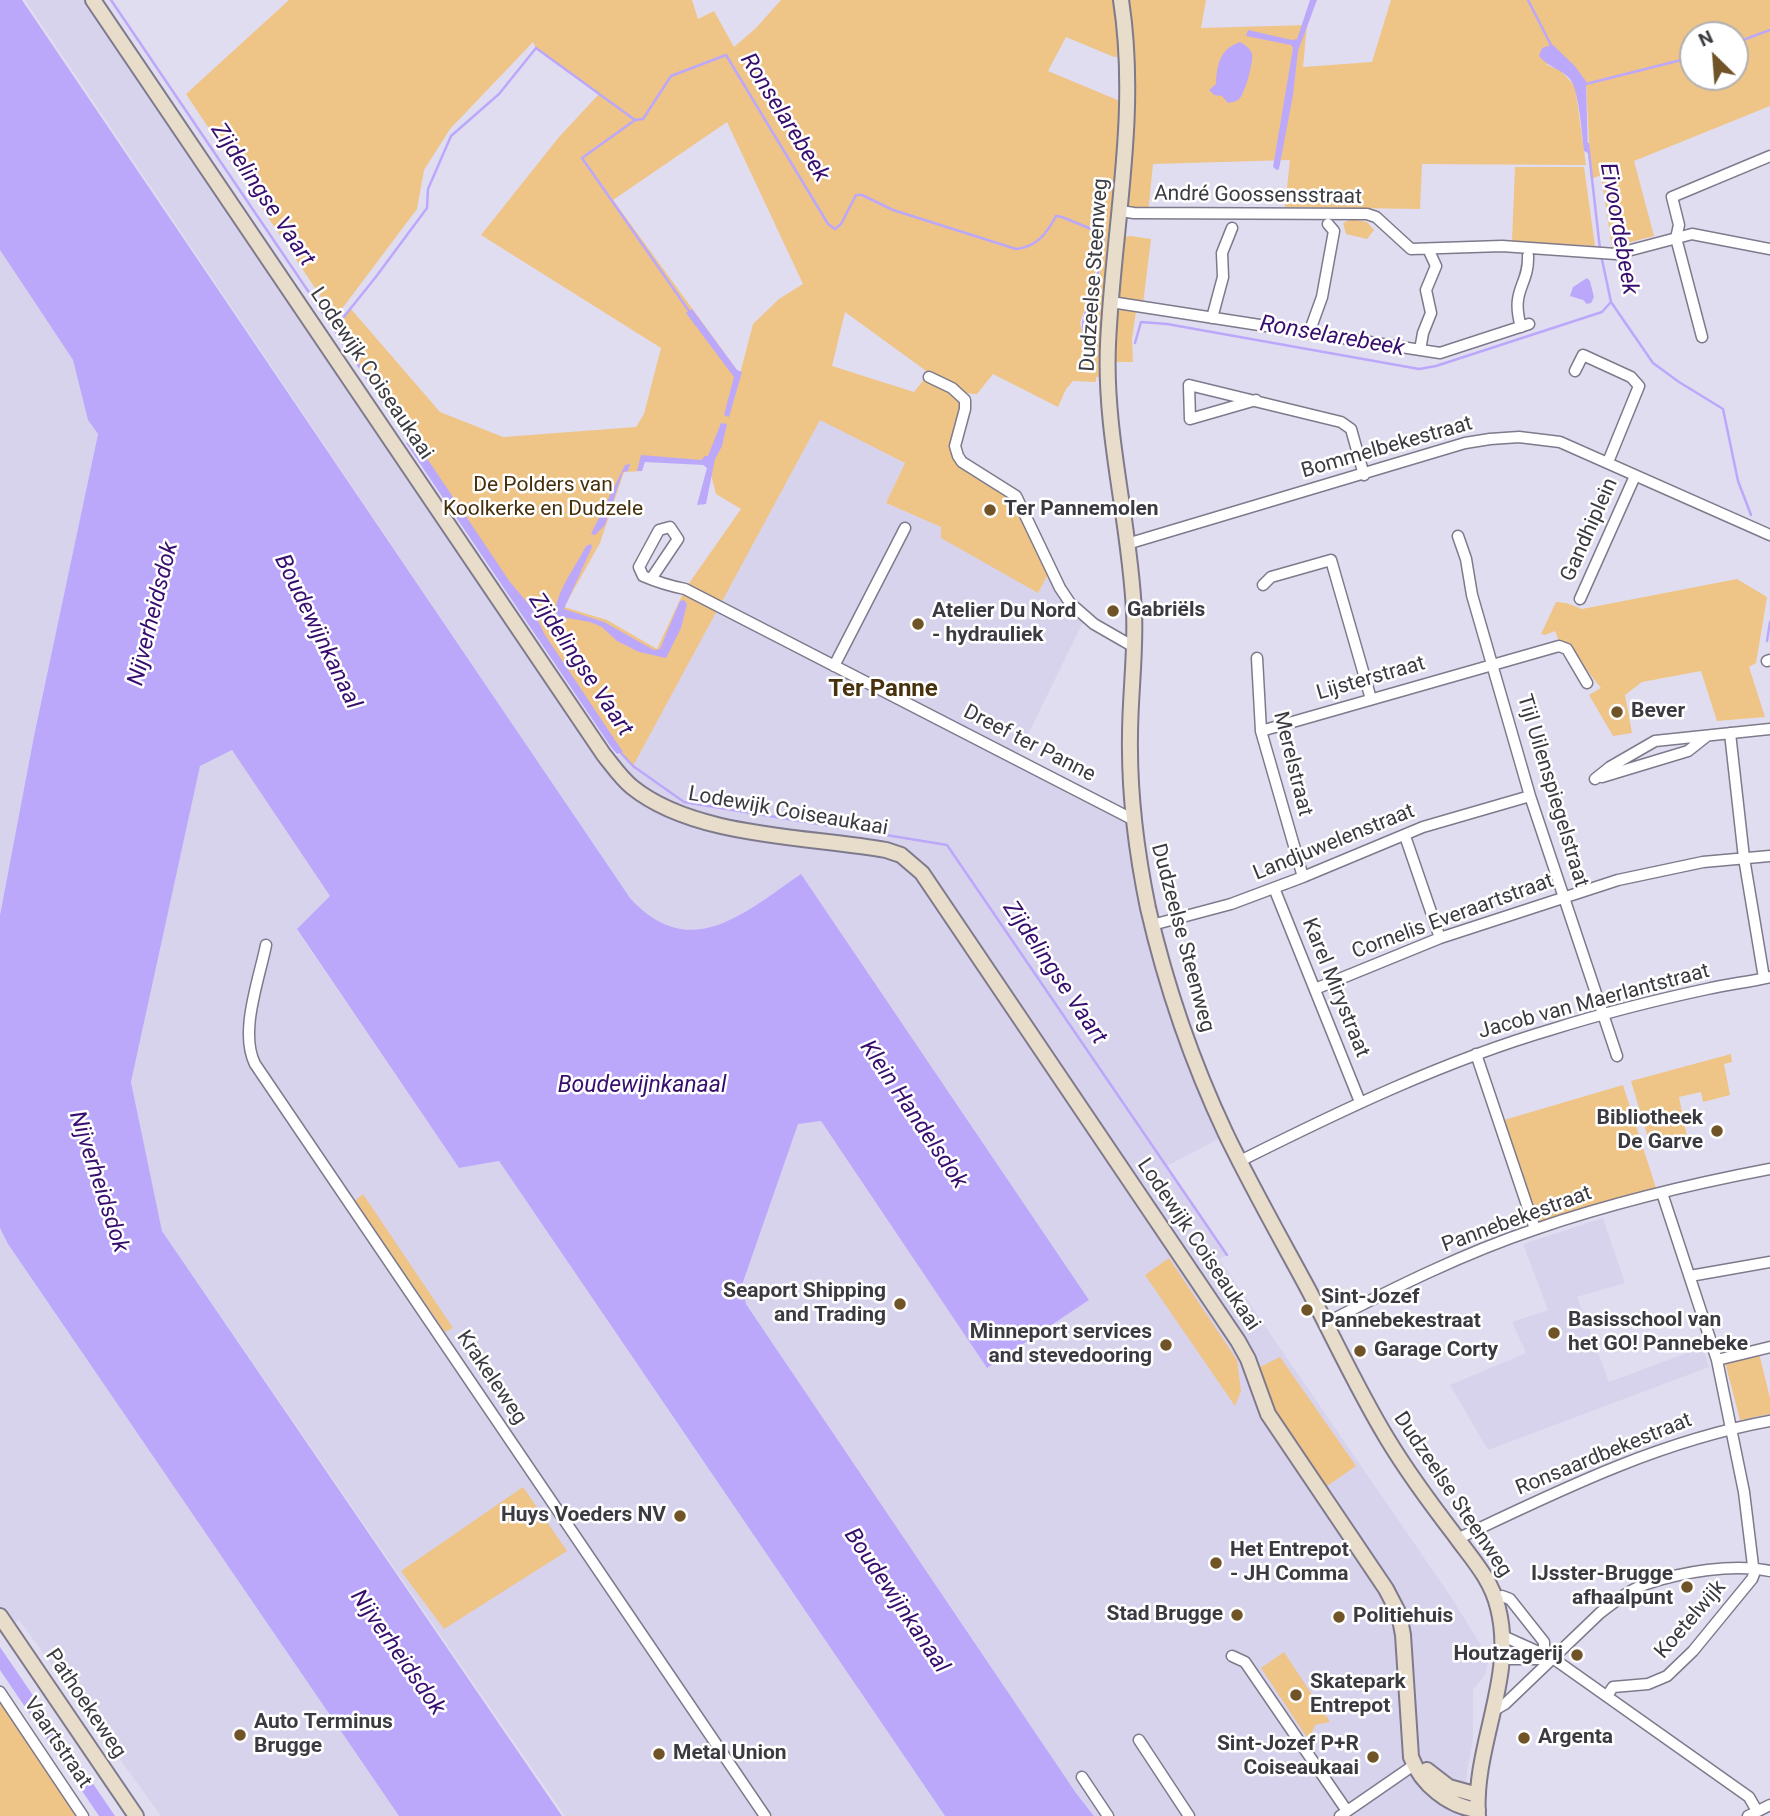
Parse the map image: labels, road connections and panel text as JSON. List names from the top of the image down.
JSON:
{
  "streets": {
    "street": [
      "André Goossensstraat",
      "Dudzeelse Steenweg",
      "Lodewijk Coiseaukaai",
      "Bommelbekestraat",
      "Gandhiplein",
      "Lijsterstraat",
      "Dreef ter Panne",
      "Merelstraat",
      "Tijl Uilenspiegelstraat",
      "Landjuwelenstraat",
      "Cornelis Everaartstraat",
      "Karel Mirystraat",
      "Jacob van Maerlantstraat",
      "Pannebekestraat",
      "Krakeleweg",
      "Ronsaardbekestraat",
      "Koetelwijk",
      "Pathoekeweg",
      "Vaartstraat"
    ]
  },
  "crossings": [
    ["André Goossensstraat", "Dudzeelse Steenweg"],
    ["Dudzeelse Steenweg", "Bommelbekestraat"],
    ["Dudzeelse Steenweg", "Dreef ter Panne"],
    ["Dudzeelse Steenweg", "Landjuwelenstraat"],
    ["Dudzeelse Steenweg", "Jacob van Maerlantstraat"],
    ["Dudzeelse Steenweg", "Pannebekestraat"],
    ["Dudzeelse Steenweg", "Ronsaardbekestraat"],
    ["Bommelbekestraat", "Gandhiplein"],
    ["Lijsterstraat", "Merelstraat"],
    ["Lijsterstraat", "Tijl Uilenspiegelstraat"],
    ["Merelstraat", "Landjuwelenstraat"],
    ["Tijl Uilenspiegelstraat", "Landjuwelenstraat"],
    ["Tijl Uilenspiegelstraat", "Cornelis Everaartstraat"],
    ["Tijl Uilenspiegelstraat", "Jacob van Maerlantstraat"],
    ["Landjuwelenstraat", "Karel Mirystraat"],
    ["Cornelis Everaartstraat", "Karel Mirystraat"],
    ["Karel Mirystraat", "Jacob van Maerlantstraat"]
  ],
  "districts": ["Ter Panne"],
  "water": [
    "Ronselarebeek",
    "Zijdelingse Vaart",
    "Eivoordebeek",
    "Nijverheidsdok",
    "Boudewijnkanaal",
    "Klein Handelsdok"
  ],
  "parks": ["De Polders van Koolkerke en Dudzele"],
  "places": [
    "Ter Pannemolen",
    "Gabriëls",
    "Atelier Du Nord - hydrauliek",
    "Bever",
    "Bibliotheek De Garve",
    "Seaport Shipping and Trading",
    "Sint-Jozef Pannebekestraat",
    "Basisschool van het GO! Pannebeke",
    "Minneport services and stevedooring",
    "Garage Corty",
    "Huys Voeders NV",
    "Het Entrepot - JH Comma",
    "IJsster-Brugge afhaalpunt",
    "Stad Brugge",
    "Politiehuis",
    "Houtzagerij",
    "Skatepark Entrepot",
    "Auto Terminus Brugge",
    "Argenta",
    "Metal Union",
    "Sint-Jozef P+R Coiseaukaai"
  ],
  "north": "top left"
}
